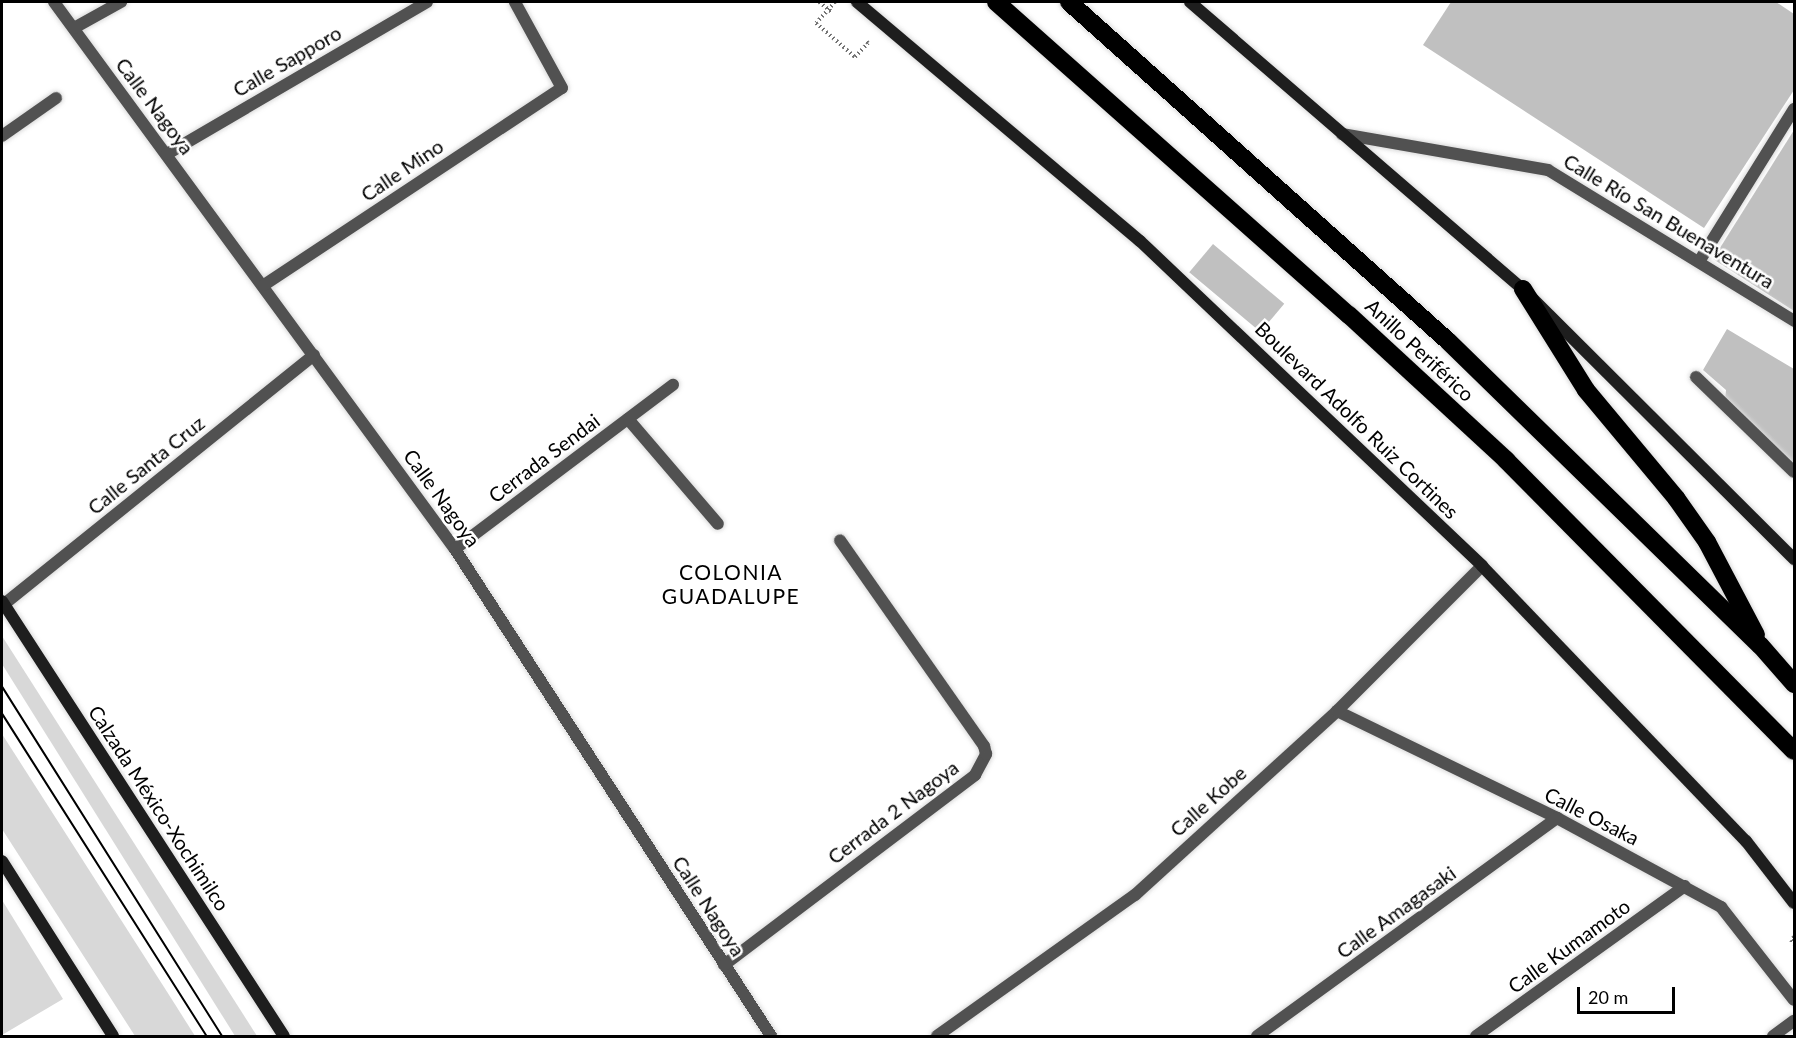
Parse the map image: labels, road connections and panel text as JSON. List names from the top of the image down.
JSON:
{
  "streets": {
    "highway": ["Anillo Periférico"],
    "main road": ["Boulevard Adolfo Ruiz Cortines", "Calzada México-Xochimilco"],
    "street": [
      "Calle Sapporo",
      "Calle Nagoya",
      "Calle Mino",
      "Calle Río San Buenaventura",
      "Cerrada Sendai",
      "Calle Santa Cruz",
      "Calle Kobe",
      "Cerrada 2 Nagoya",
      "Calle Osaka",
      "Calle Amagasaki",
      "Calle Kumamoto"
    ]
  },
  "crossings": [
    ["Calle Sapporo", "Calle Nagoya"],
    ["Calle Nagoya", "Calle Mino"],
    ["Calle Nagoya", "Cerrada Sendai"],
    ["Calle Nagoya", "Calle Santa Cruz"],
    ["Calle Nagoya", "Cerrada 2 Nagoya"],
    ["Boulevard Adolfo Ruiz Cortines", "Calle Kobe"],
    ["Calle Santa Cruz", "Calzada México-Xochimilco"],
    ["Calle Kobe", "Calle Osaka"],
    ["Calle Osaka", "Calle Amagasaki"],
    ["Calle Osaka", "Calle Kumamoto"]
  ],
  "districts": ["COLONIA GUADALUPE"],
  "scale_bar": "20 m"
}
